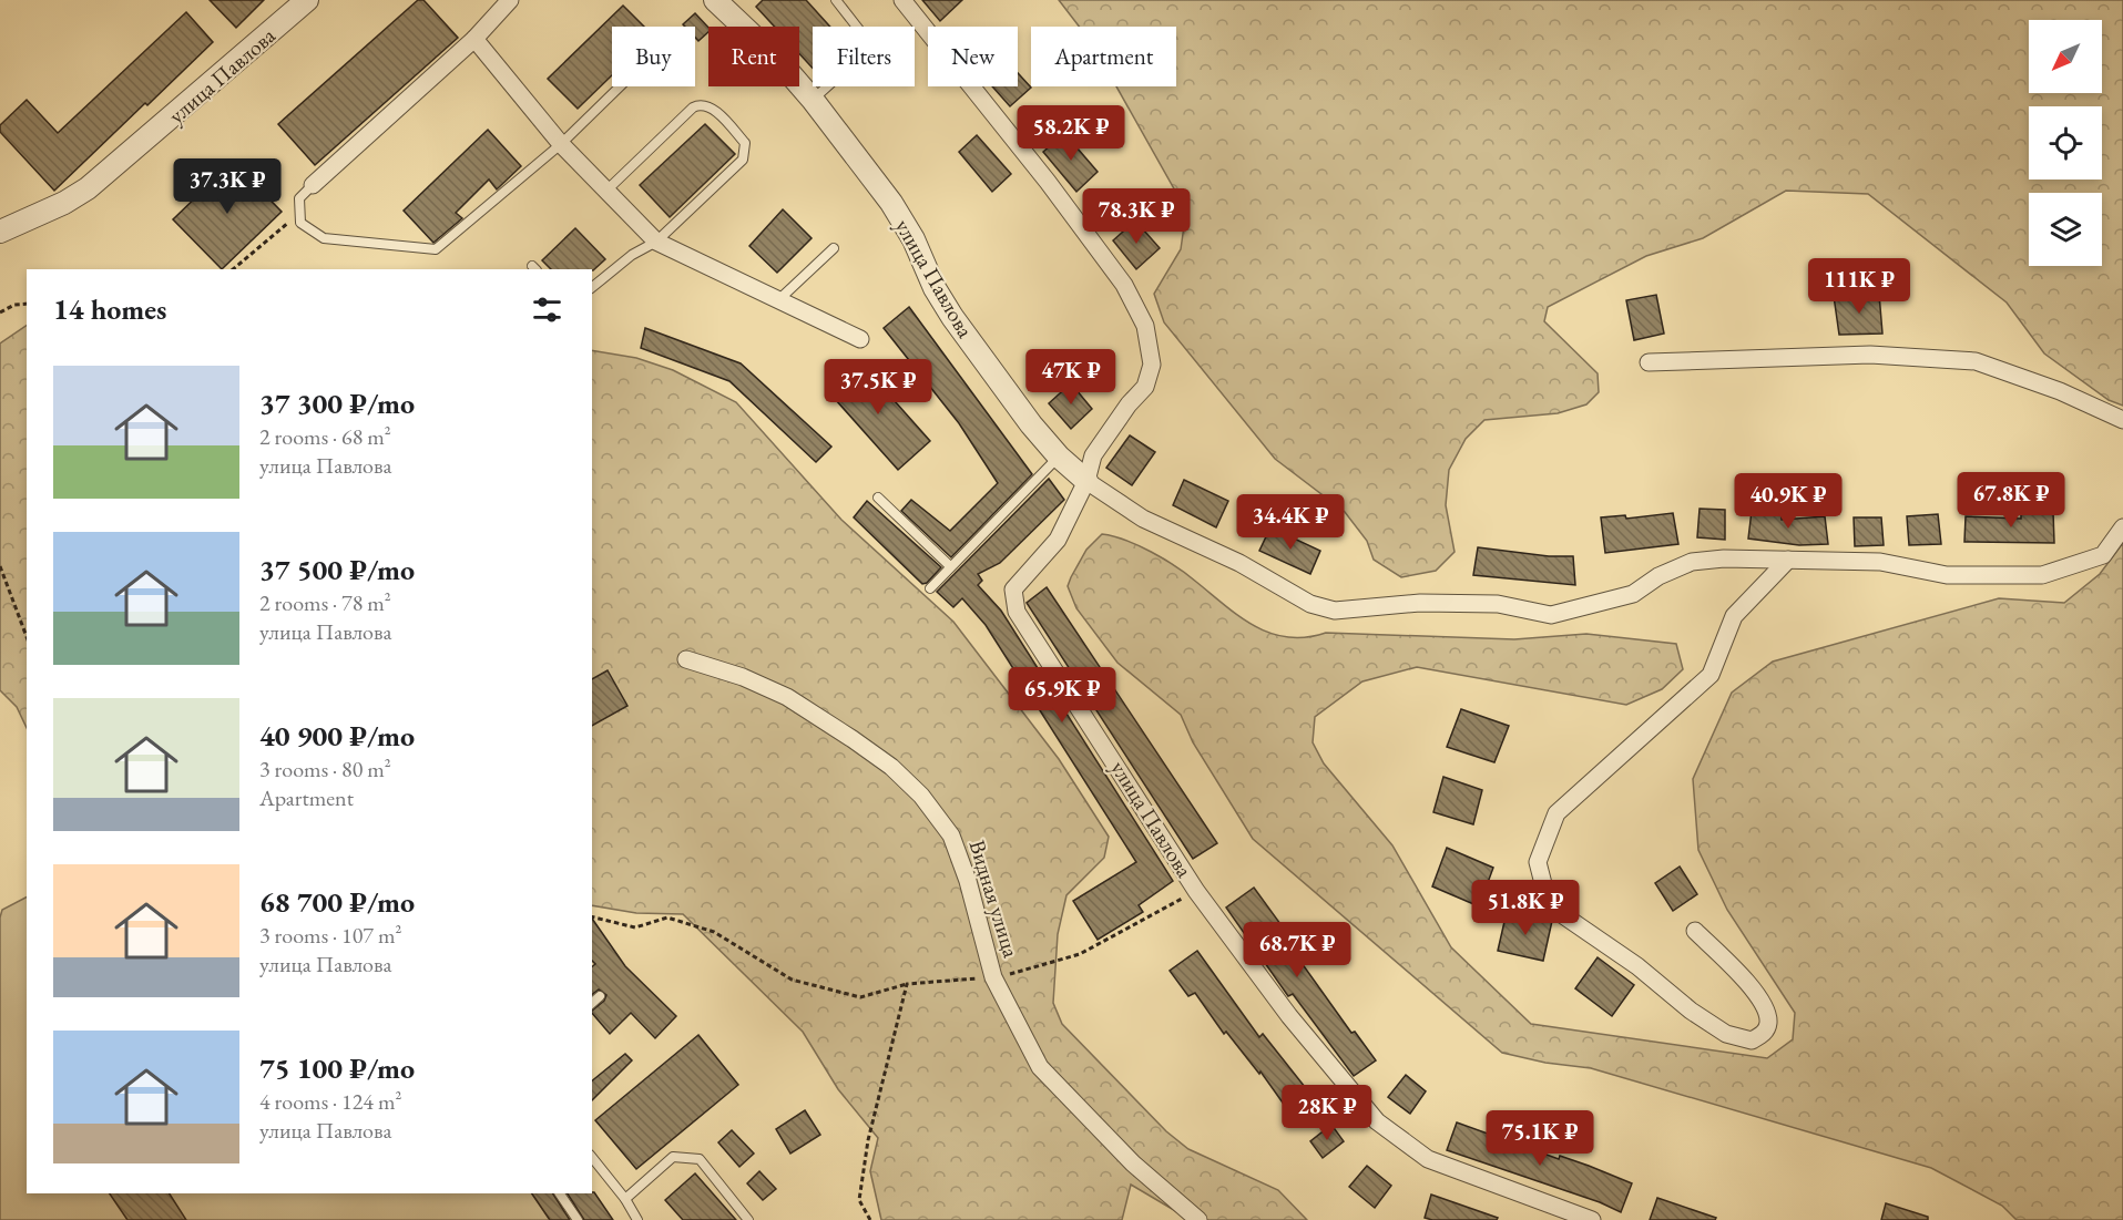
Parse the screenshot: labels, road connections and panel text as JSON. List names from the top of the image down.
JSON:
{
  "streets": {
    "street": ["улица Павлова", "Видная улица"]
  },
  "north": "bottom left",
  "page": {
    "chip": [
      "Buy",
      "Rent",
      "Filters",
      "New",
      "Apartment"
    ],
    "price": [
      "58.2K ₽",
      "37.3K ₽",
      "78.3K ₽",
      "111K ₽",
      "47K ₽",
      "37.5K ₽",
      "67.8K ₽",
      "40.9K ₽",
      "34.4K ₽",
      "65.9K ₽",
      "51.8K ₽",
      "68.7K ₽",
      "28K ₽",
      "75.1K ₽"
    ],
    "heading": "14 homes",
    "list": [
      {
        "name": "37 300 ₽/mo",
        "note": "2 rooms · 68 m² · улица Павлова"
      },
      {
        "name": "37 500 ₽/mo",
        "note": "2 rooms · 78 m² · улица Павлова"
      },
      {
        "name": "40 900 ₽/mo",
        "note": "3 rooms · 80 m² · Apartment"
      },
      {
        "name": "68 700 ₽/mo",
        "note": "3 rooms · 107 m² · улица Павлова"
      },
      {
        "name": "75 100 ₽/mo",
        "note": "4 rooms · 124 m² · улица Павлова"
      }
    ]
  }
}
